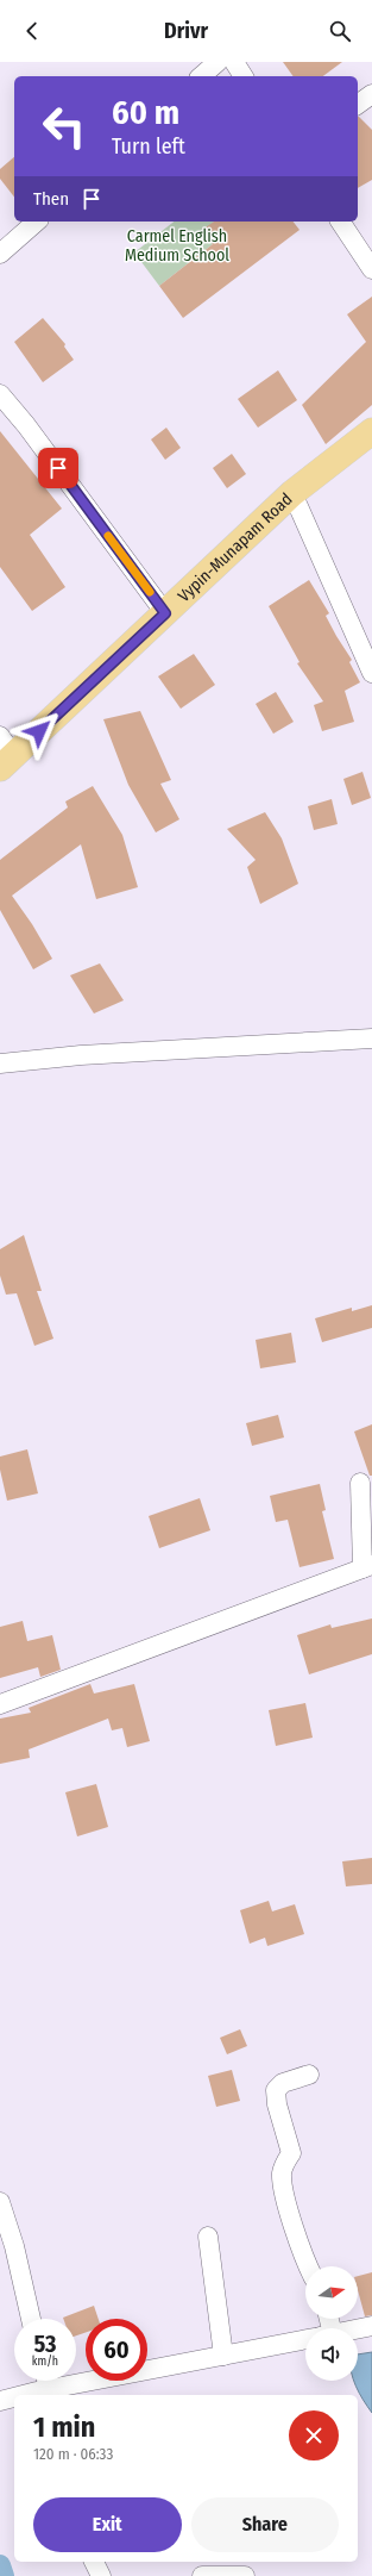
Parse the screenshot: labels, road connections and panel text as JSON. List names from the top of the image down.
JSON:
{
  "streets": {
    "main road": ["Vypin-Munapam Road"]
  },
  "parks": ["Carmel English Medium School"],
  "north": "right",
  "page": {
    "header": "Drivr",
    "turn": ["60 m", "Turn left"],
    "then": "Then",
    "speed": "53 km/h",
    "limit": "60",
    "heading": ["1 min", "120 m · 06:33"],
    "buttons": ["Exit", "Share"]
  }
}
